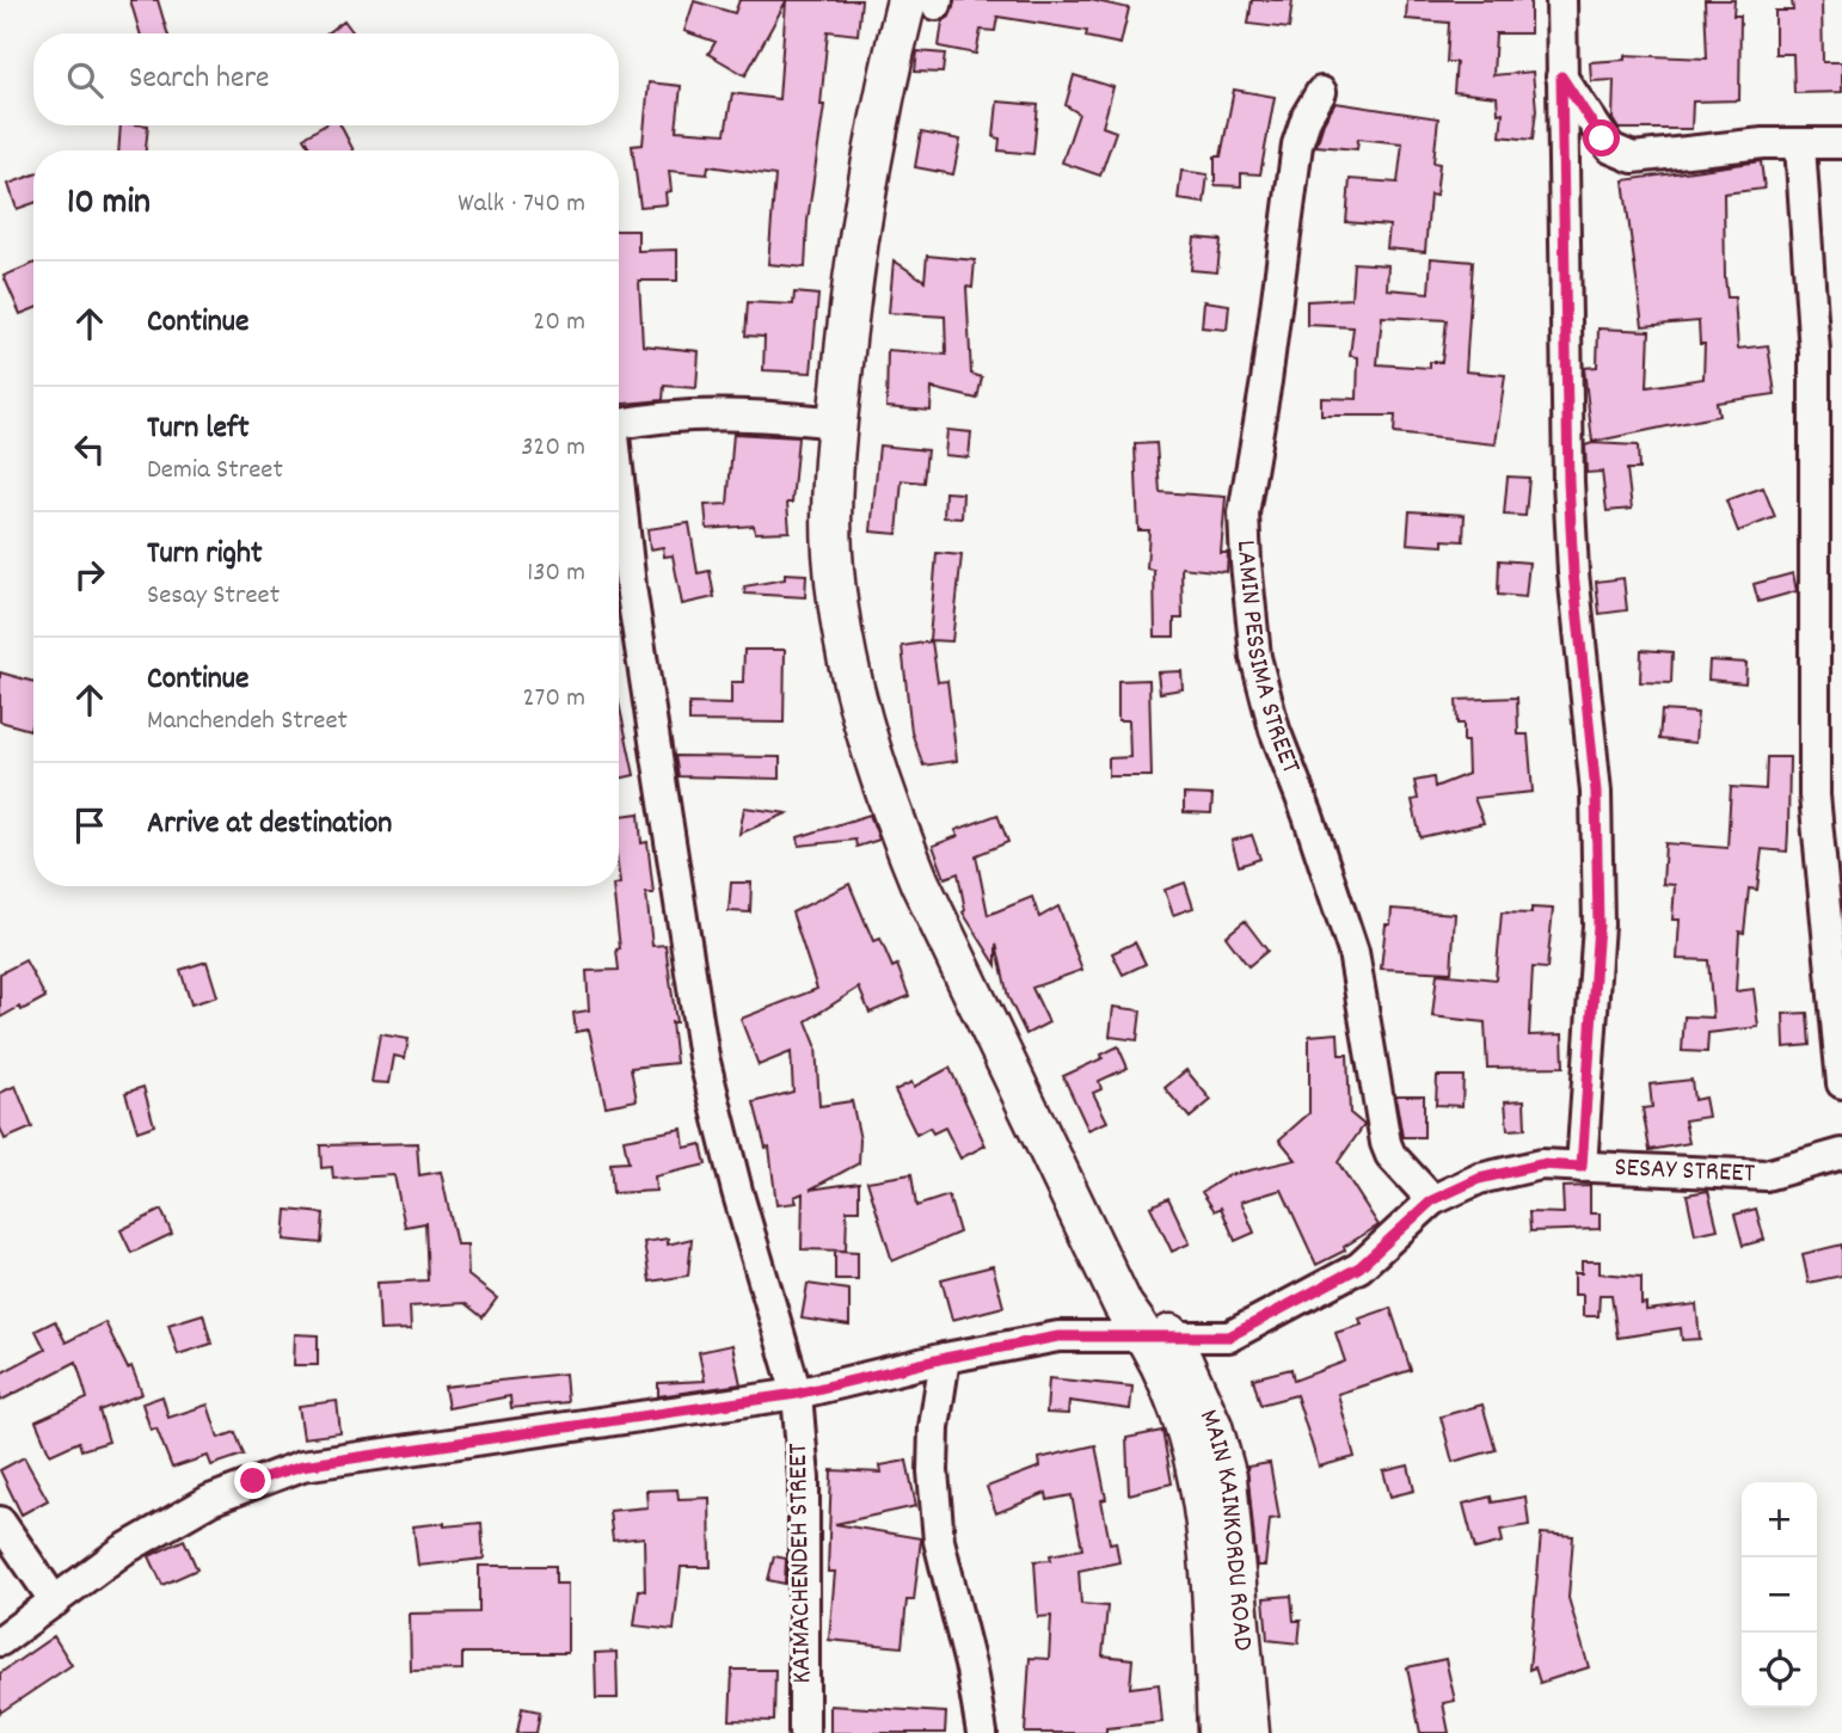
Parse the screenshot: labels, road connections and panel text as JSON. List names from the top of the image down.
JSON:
{
  "streets": {
    "main road": ["MAIN KAINKORDU ROAD"],
    "street": ["LAMIN PESSIMA STREET", "SESAY STREET", "KAIMACHENDEH STREET"]
  },
  "crossings": [
    ["LAMIN PESSIMA STREET", "SESAY STREET"],
    ["SESAY STREET", "MAIN KAINKORDU ROAD"],
    ["SESAY STREET", "KAIMACHENDEH STREET"]
  ],
  "page": {
    "search": "Search here",
    "heading": ["10 min", "Walk · 740 m"],
    "list": [
      ["Continue", "20 m"],
      ["Turn left", "Demia Street", "320 m"],
      ["Turn right", "Sesay Street", "130 m"],
      ["Continue", "Manchendeh Street", "270 m"],
      "Arrive at destination"
    ],
    "map_buttons": ["+", "−"]
  }
}
